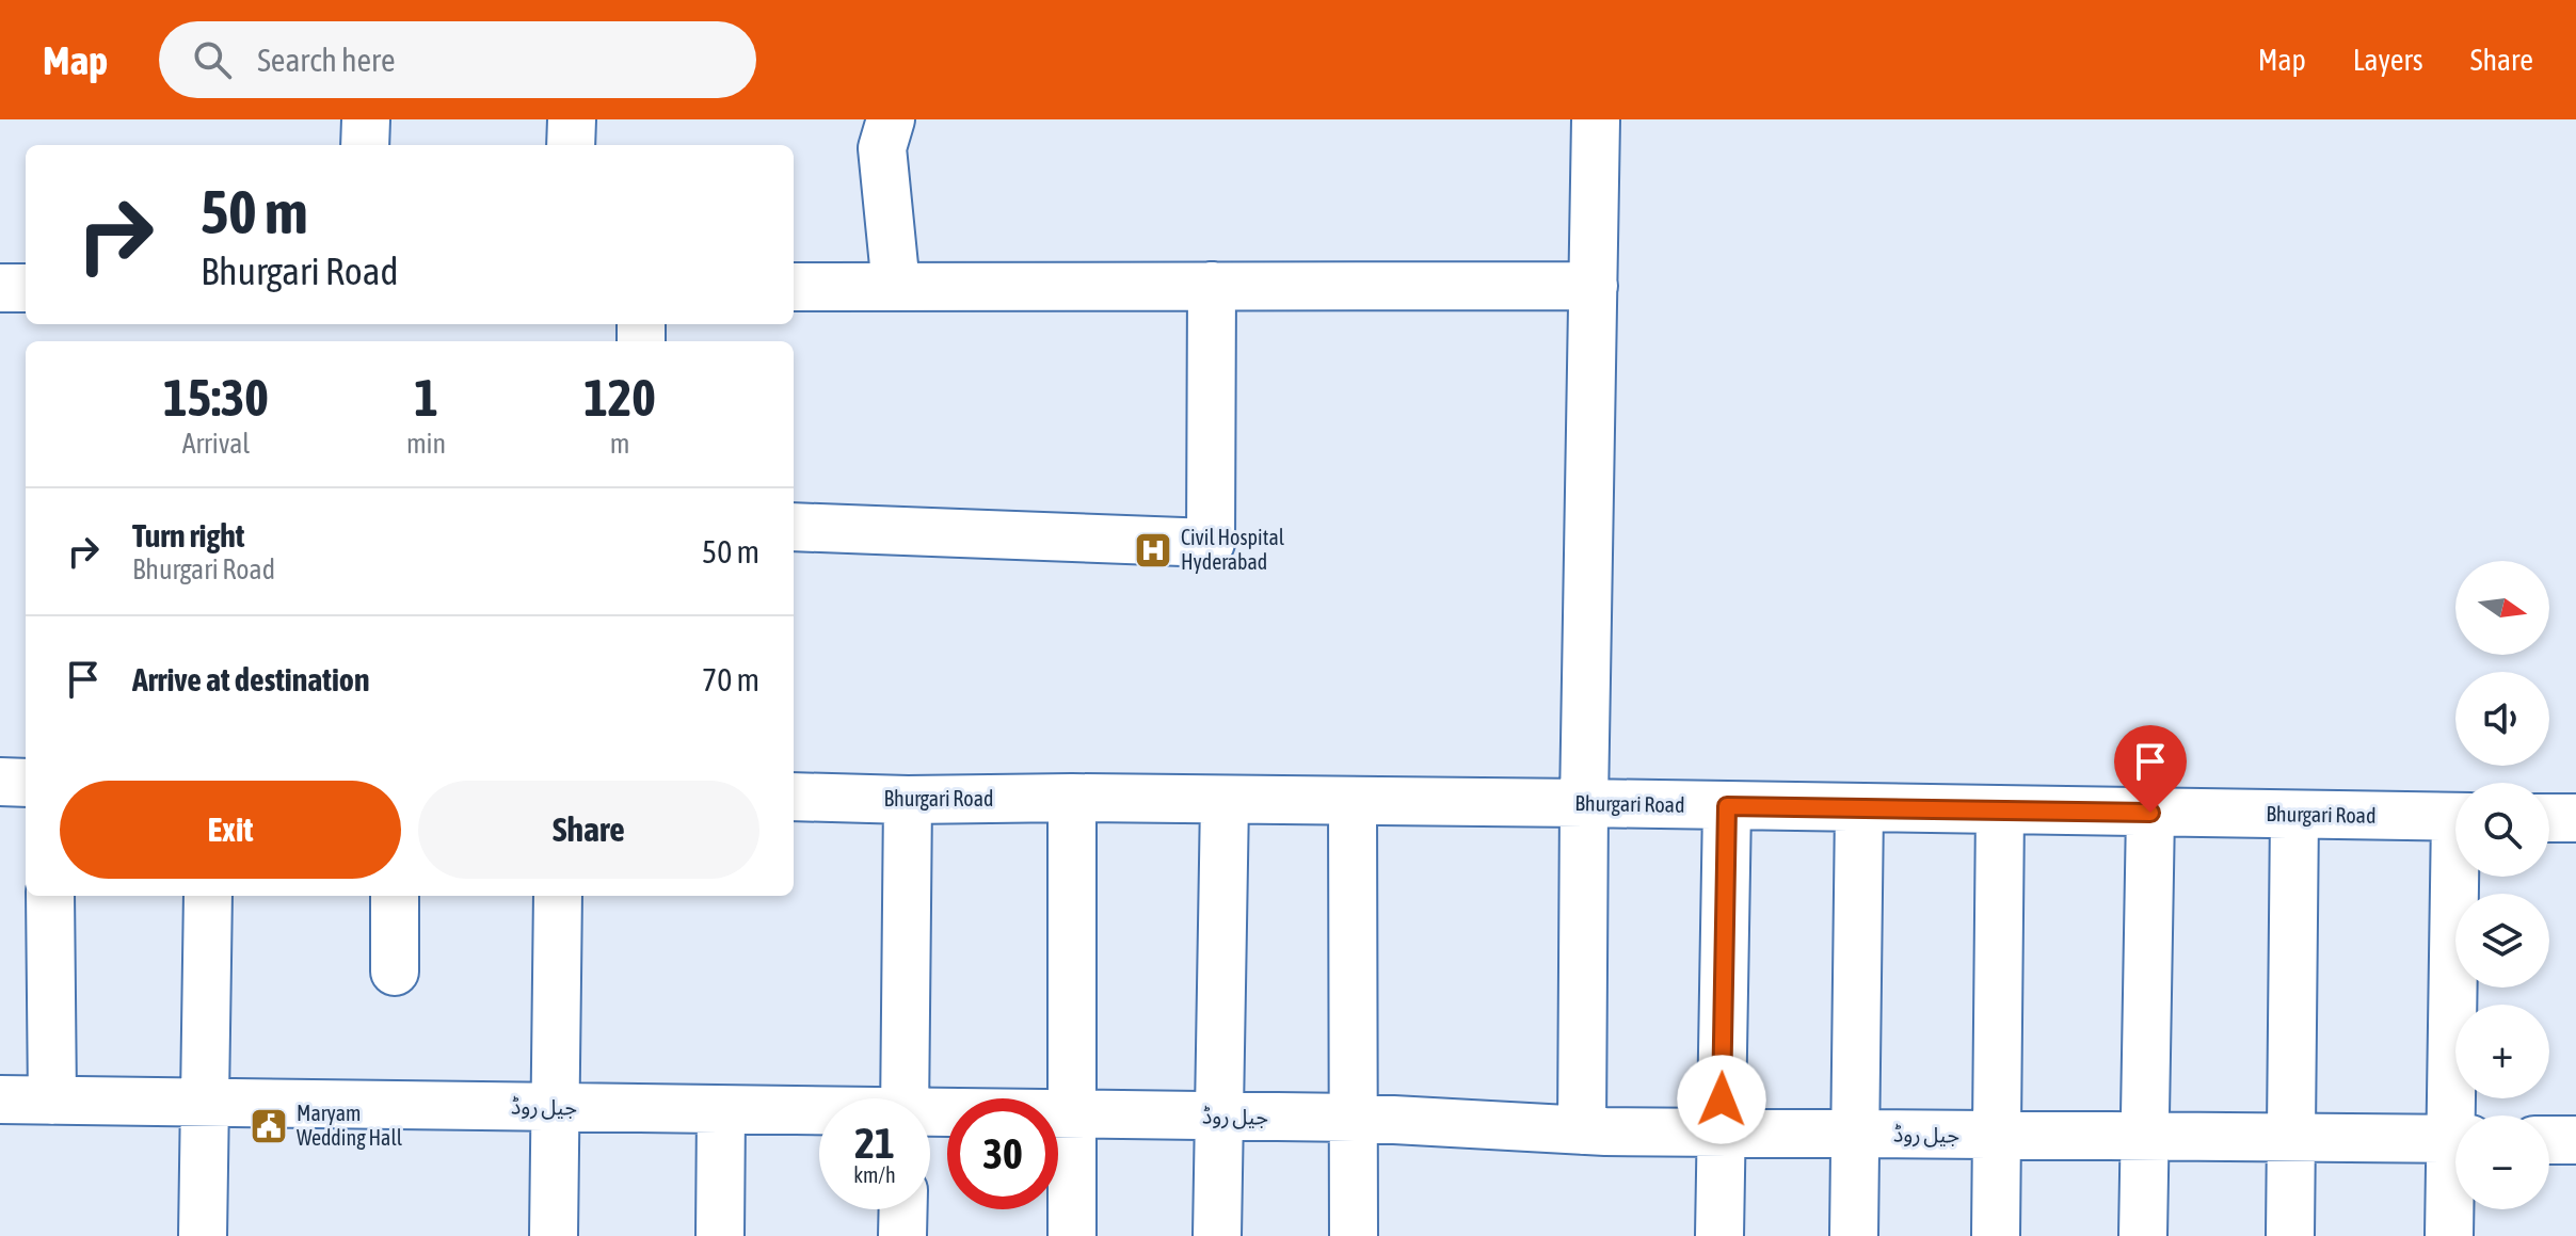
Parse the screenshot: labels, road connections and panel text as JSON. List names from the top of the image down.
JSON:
{
  "streets": {
    "street": ["Bhurgari Road", "جیل روڈ"]
  },
  "places": {
    "hospital": ["Civil Hospital Hyderabad"],
    "public building": ["Maryam Wedding Hall"]
  },
  "north": "right",
  "page": {
    "header": "Map",
    "search": "Search here",
    "nav": ["Map", "Layers", "Share"],
    "turn": ["50 m", "Bhurgari Road"],
    "eta": [
      "15:30",
      "Arrival",
      "1",
      "min",
      "120",
      "m"
    ],
    "list": [
      {
        "name": "Turn right",
        "note": "Bhurgari Road",
        "value": "50 m"
      },
      {
        "name": "Arrive at destination",
        "value": "70 m"
      }
    ],
    "map_buttons": ["+", "−"],
    "buttons": ["Exit", "Share"],
    "speed": "21 km/h",
    "limit": "30"
  }
}
